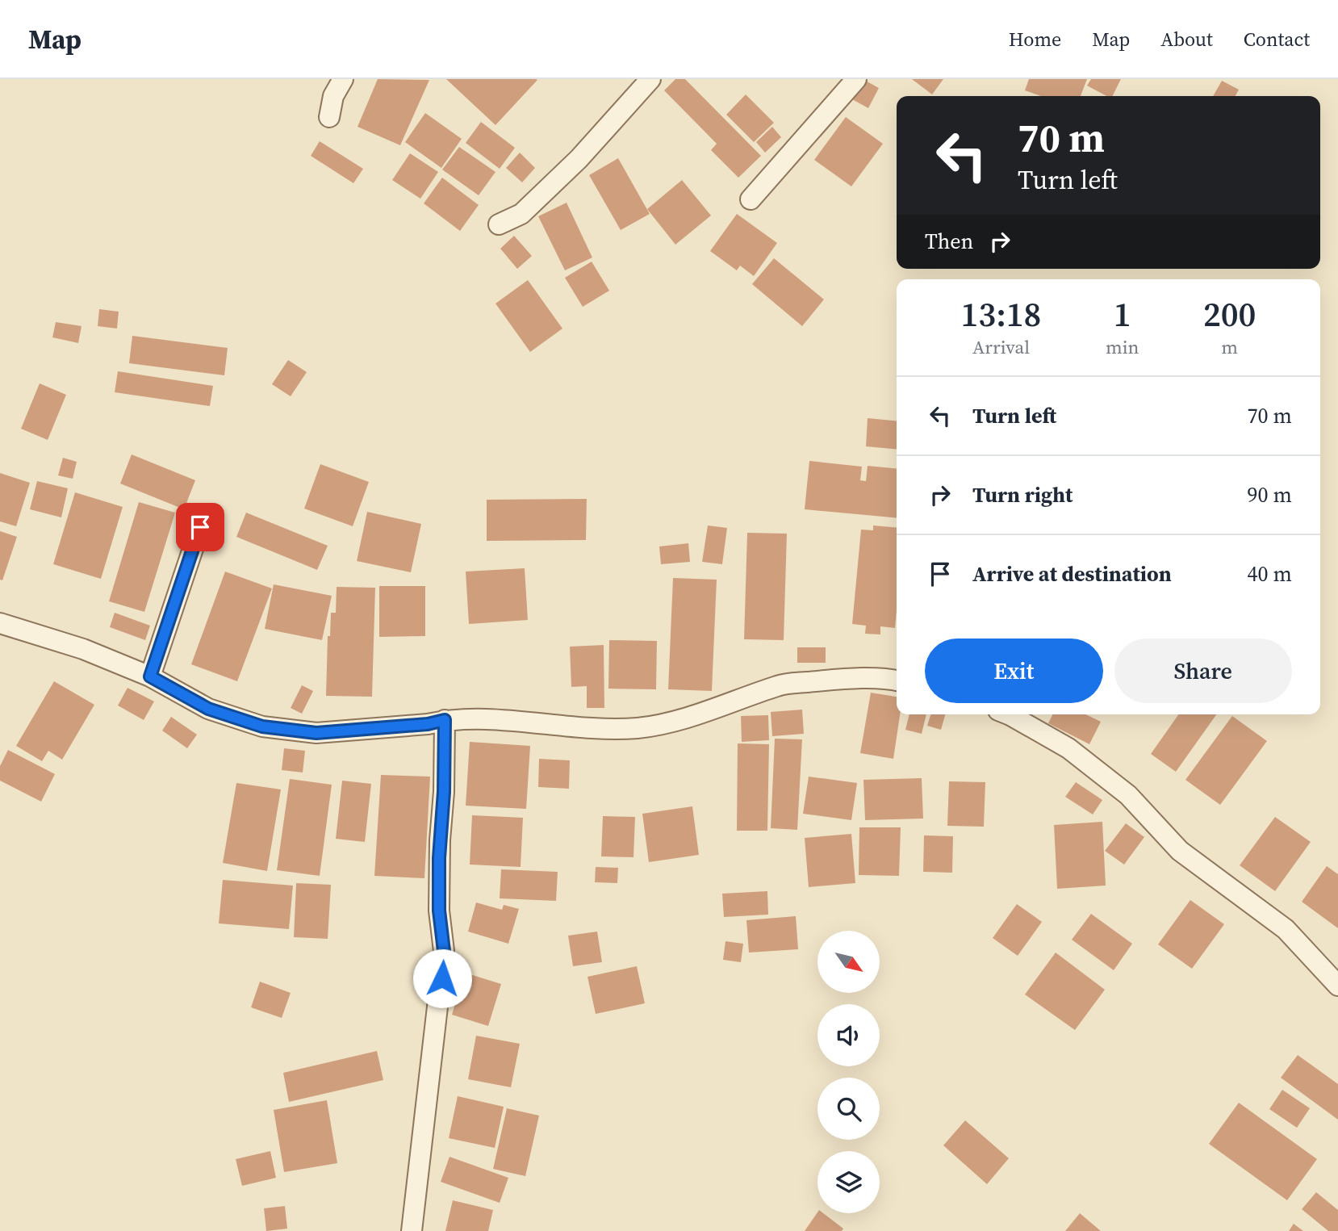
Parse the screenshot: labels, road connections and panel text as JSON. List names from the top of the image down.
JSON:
{
  "north": "bottom right",
  "page": {
    "header": "Map",
    "nav": [
      "Home",
      "Map",
      "About",
      "Contact"
    ],
    "turn": ["70 m", "Turn left"],
    "then": "Then",
    "eta": [
      "13:18",
      "Arrival",
      "1",
      "min",
      "200",
      "m"
    ],
    "list": [
      {
        "name": "Turn left",
        "value": "70 m"
      },
      {
        "name": "Turn right",
        "value": "90 m"
      },
      {
        "name": "Arrive at destination",
        "value": "40 m"
      }
    ],
    "buttons": ["Exit", "Share"]
  }
}
